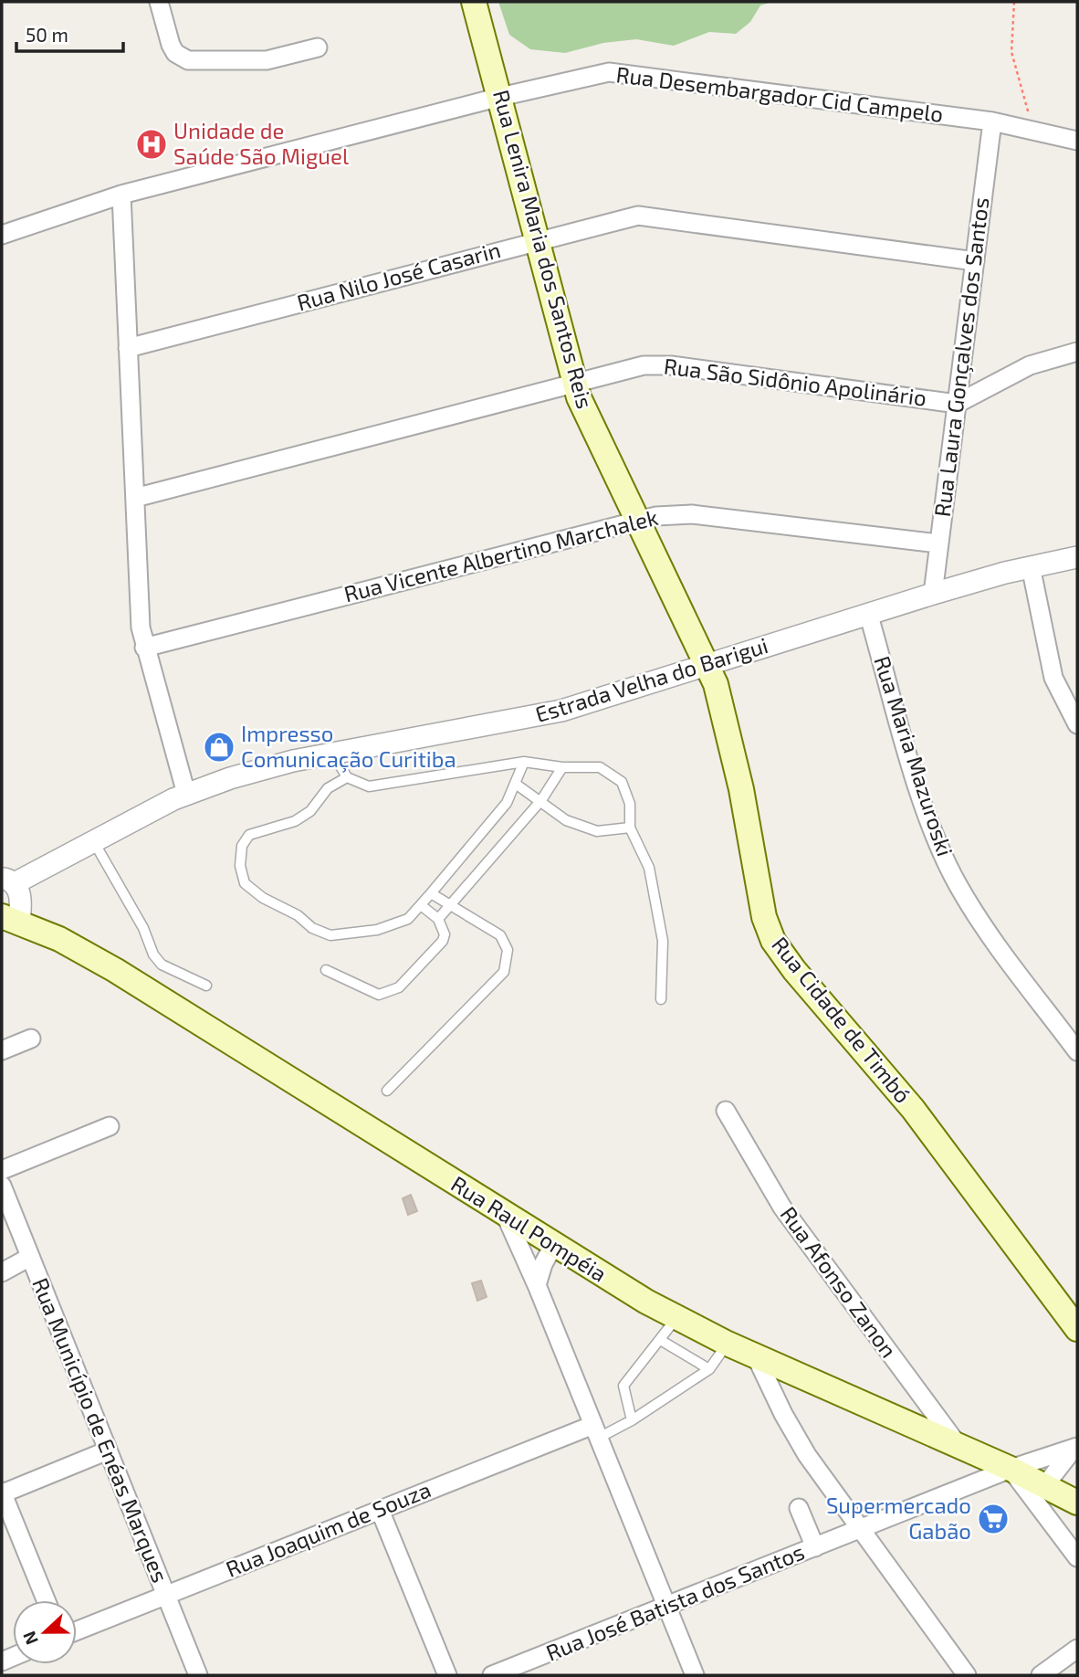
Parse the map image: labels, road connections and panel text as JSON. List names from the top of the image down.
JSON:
{
  "streets": {
    "main road": ["Rua Lenira Maria dos Santos Reis", "Rua Cidade de Timbó", "Rua Raul Pompéia"],
    "street": [
      "Rua Desembargador Cid Campelo",
      "Rua Nilo José Casarin",
      "Rua Laura Gonçalves dos Santos",
      "Rua São Sidônio Apolinário",
      "Rua Vicente Albertino Marchalek",
      "Estrada Velha do Barigui",
      "Rua Maria Mazuroski",
      "Rua Afonso Zanon",
      "Rua Município de Enéas Marques",
      "Rua Joaquim de Souza",
      "Rua José Batista dos Santos"
    ]
  },
  "crossings": [
    ["Rua Desembargador Cid Campelo", "Rua Lenira Maria dos Santos Reis"],
    ["Rua Desembargador Cid Campelo", "Rua Laura Gonçalves dos Santos"],
    ["Rua Lenira Maria dos Santos Reis", "Rua Nilo José Casarin"],
    ["Rua Lenira Maria dos Santos Reis", "Rua São Sidônio Apolinário"],
    ["Rua Lenira Maria dos Santos Reis", "Rua Vicente Albertino Marchalek"],
    ["Rua Lenira Maria dos Santos Reis", "Estrada Velha do Barigui"],
    ["Rua Lenira Maria dos Santos Reis", "Rua Cidade de Timbó"],
    ["Rua Nilo José Casarin", "Rua Laura Gonçalves dos Santos"],
    ["Rua Laura Gonçalves dos Santos", "Rua São Sidônio Apolinário"],
    ["Rua Laura Gonçalves dos Santos", "Rua Vicente Albertino Marchalek"],
    ["Rua Laura Gonçalves dos Santos", "Estrada Velha do Barigui"],
    ["Estrada Velha do Barigui", "Rua Maria Mazuroski"],
    ["Estrada Velha do Barigui", "Rua Cidade de Timbó"],
    ["Rua Raul Pompéia", "Rua Afonso Zanon"],
    ["Rua Raul Pompéia", "Rua José Batista dos Santos"],
    ["Rua Município de Enéas Marques", "Rua Joaquim de Souza"]
  ],
  "places": {
    "hospital": ["Unidade de Saúde São Miguel"],
    "shop": ["Impresso Comunicação Curitiba"],
    "supermarket": ["Supermercado Gabão"]
  },
  "scale_bar": "50 m",
  "north": "left"
}
